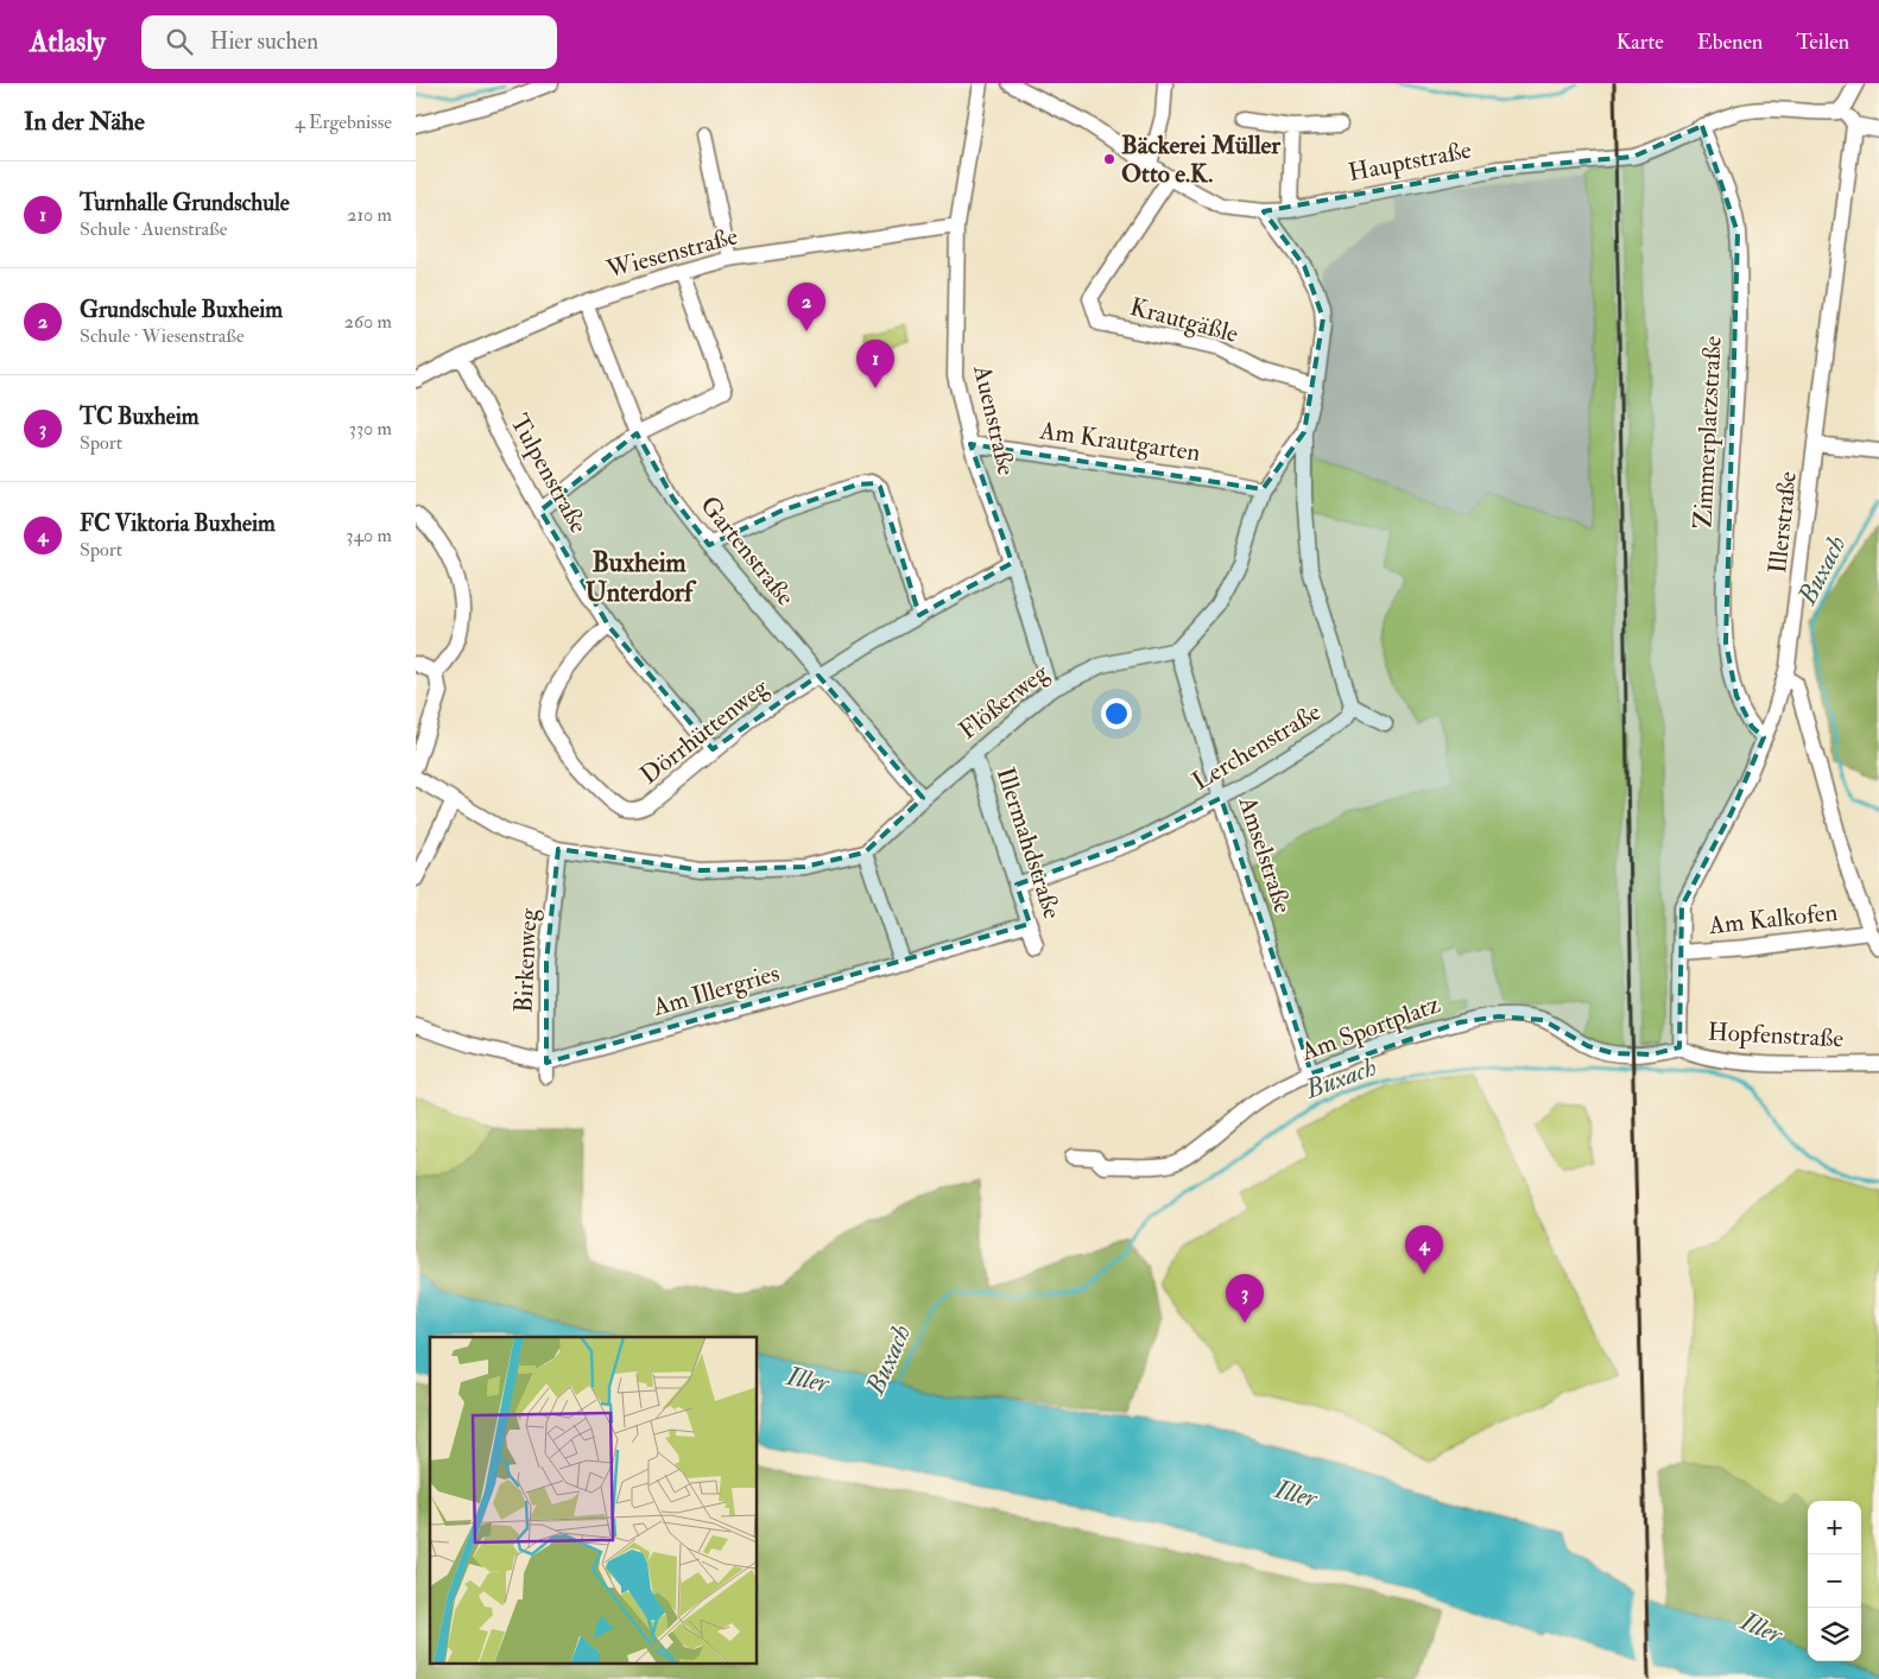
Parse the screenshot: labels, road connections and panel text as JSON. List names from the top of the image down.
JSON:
{
  "streets": {
    "street": [
      "Hauptstraße",
      "Wiesenstraße",
      "Krautgäßle",
      "Auenstraße",
      "Zimmerplatzstraße",
      "Am Krautgarten",
      "Tulpenstraße",
      "Illerstraße",
      "Gartenstraße",
      "Flößerweg",
      "Dörrhüttenweg",
      "Lerchenstraße",
      "Illermahdstraße",
      "Amselstraße",
      "Am Kalkofen",
      "Birkenweg",
      "Am Illergries",
      "Am Sportplatz",
      "Hopfenstraße"
    ]
  },
  "crossings": [
    ["Hauptstraße", "Krautgäßle"],
    ["Hauptstraße", "Zimmerplatzstraße"],
    ["Wiesenstraße", "Auenstraße"],
    ["Wiesenstraße", "Tulpenstraße"],
    ["Wiesenstraße", "Gartenstraße"],
    ["Auenstraße", "Am Krautgarten"],
    ["Auenstraße", "Flößerweg"],
    ["Auenstraße", "Dörrhüttenweg"],
    ["Zimmerplatzstraße", "Illerstraße"],
    ["Tulpenstraße", "Dörrhüttenweg"],
    ["Illerstraße", "Am Kalkofen"],
    ["Illerstraße", "Am Sportplatz"],
    ["Illerstraße", "Hopfenstraße"],
    ["Gartenstraße", "Flößerweg"],
    ["Gartenstraße", "Dörrhüttenweg"],
    ["Flößerweg", "Illermahdstraße"],
    ["Flößerweg", "Amselstraße"],
    ["Flößerweg", "Birkenweg"],
    ["Lerchenstraße", "Illermahdstraße"],
    ["Lerchenstraße", "Amselstraße"],
    ["Illermahdstraße", "Am Illergries"],
    ["Amselstraße", "Am Sportplatz"],
    ["Birkenweg", "Am Illergries"],
    ["Am Sportplatz", "Hopfenstraße"]
  ],
  "districts": ["Buxheim Unterdorf"],
  "water": ["Buxach", "Iller"],
  "places": ["Bäckerei Müller Otto e.K."],
  "page": {
    "header": "Atlasly",
    "search": "Hier suchen",
    "nav": ["Karte", "Ebenen", "Teilen"],
    "heading": ["In der Nähe", "4 Ergebnisse"],
    "list": [
      {
        "mark": "1",
        "name": "Turnhalle Grundschule",
        "note": "Schule · Auenstraße",
        "value": "210 m"
      },
      {
        "mark": "2",
        "name": "Grundschule Buxheim",
        "note": "Schule · Wiesenstraße",
        "value": "260 m"
      },
      {
        "mark": "3",
        "name": "TC Buxheim",
        "note": "Sport",
        "value": "330 m"
      },
      {
        "mark": "4",
        "name": "FC Viktoria Buxheim",
        "note": "Sport",
        "value": "340 m"
      }
    ],
    "pins": [
      "2",
      "1",
      "4",
      "3"
    ],
    "map_buttons": ["+", "−"]
  }
}
